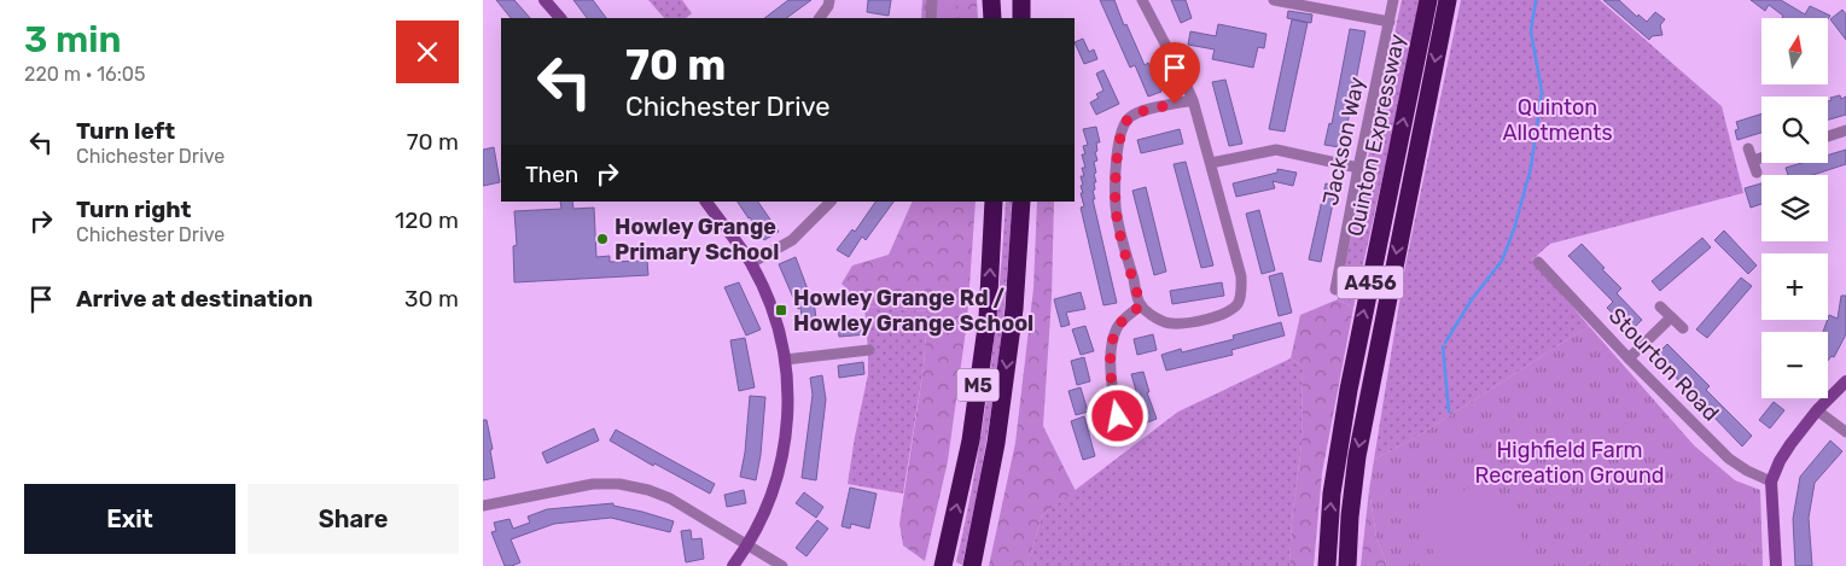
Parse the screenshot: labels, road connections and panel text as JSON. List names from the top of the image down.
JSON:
{
  "streets": {
    "highway": ["Quinton Expressway", "A456", "M5"],
    "street": ["Jackson Way", "Stourton Road"]
  },
  "parks": ["Quinton Allotments", "Highfield Farm Recreation Ground"],
  "places": {
    "other": ["Howley Grange Primary School"],
    "transit": ["Howley Grange Rd / Howley Grange School"]
  },
  "north": "top",
  "page": {
    "heading": ["3 min", "220 m · 16:05"],
    "map_buttons": ["+", "−"],
    "turn": ["70 m", "Chichester Drive"],
    "list": [
      {
        "name": "Turn left",
        "note": "Chichester Drive",
        "value": "70 m"
      },
      {
        "name": "Turn right",
        "note": "Chichester Drive",
        "value": "120 m"
      },
      {
        "name": "Arrive at destination",
        "value": "30 m"
      }
    ],
    "then": "Then",
    "buttons": ["Exit", "Share"]
  }
}
